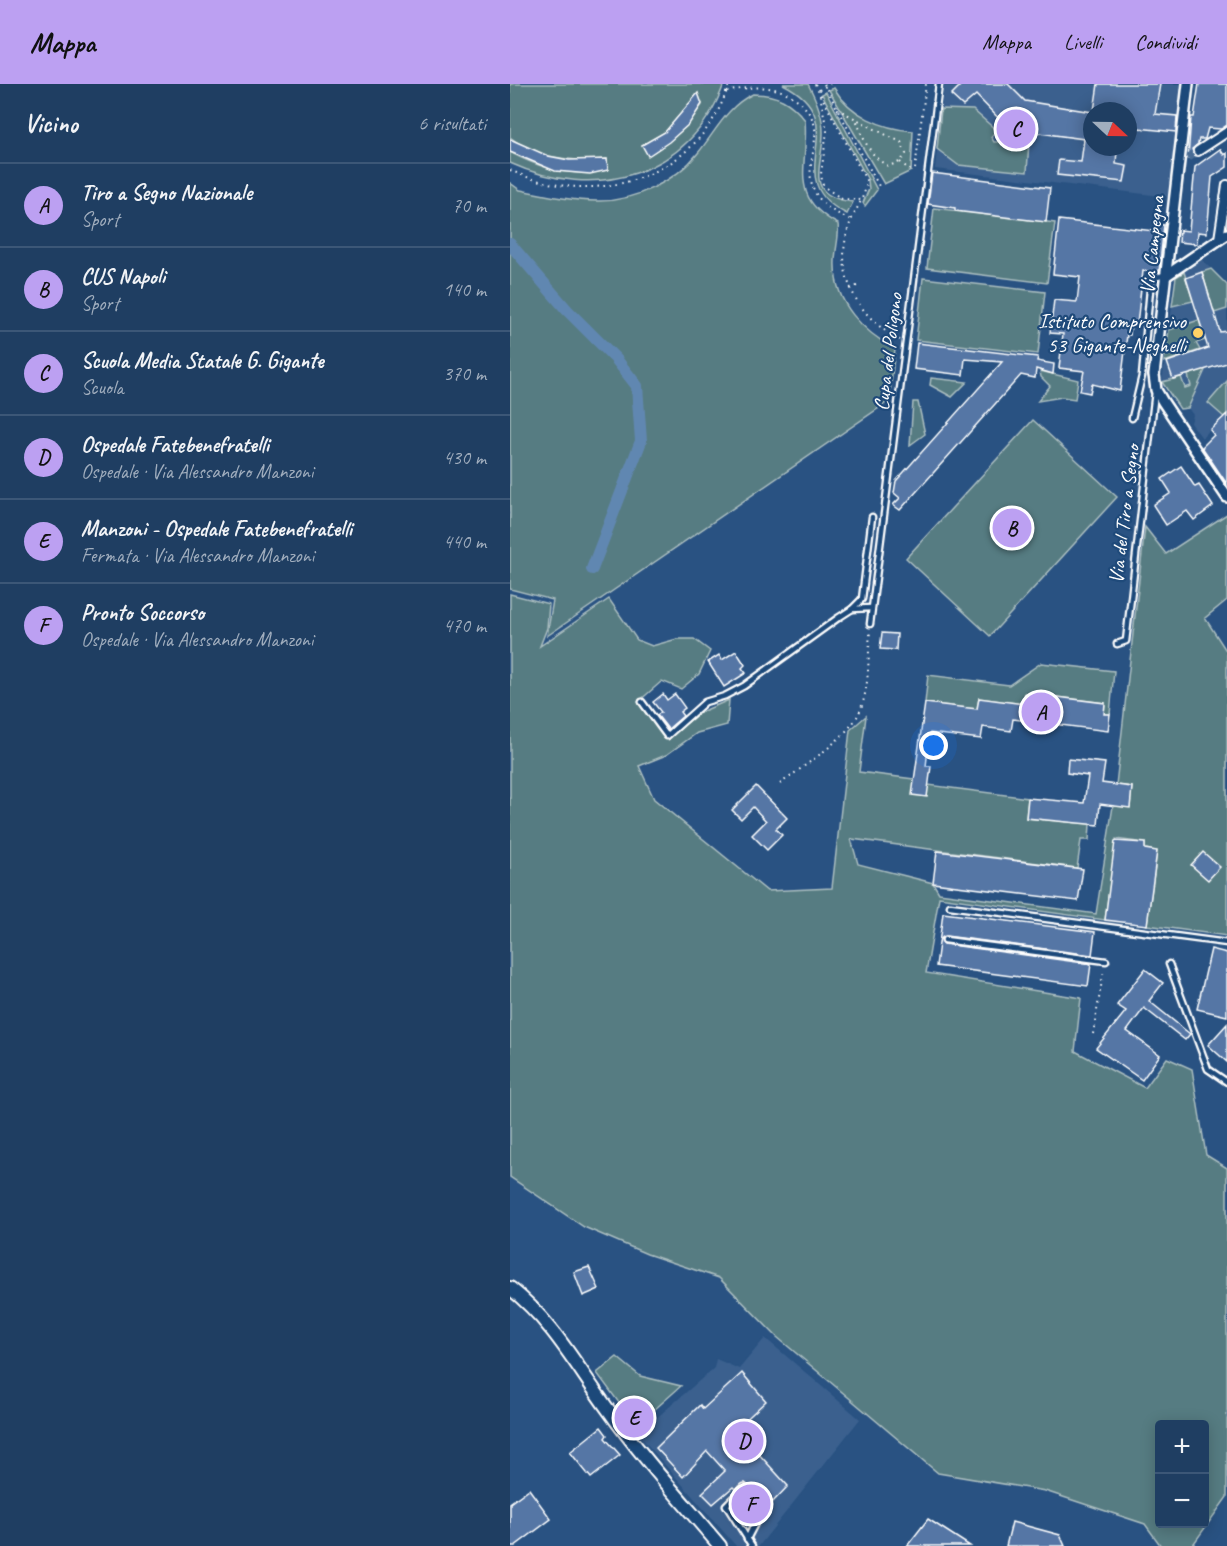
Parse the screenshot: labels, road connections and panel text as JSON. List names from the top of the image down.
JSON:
{
  "streets": {
    "street": ["Via Campegna"],
    "lane": ["Cupa del Poligono", "Via del Tiro a Segno"]
  },
  "crossings": [
    ["Via Campegna", "Via del Tiro a Segno"]
  ],
  "places": ["Istituto Comprensivo 53 Gigante-Neghelli"],
  "north": "right",
  "page": {
    "header": "Mappa",
    "nav": ["Mappa", "Livelli", "Condividi"],
    "heading": ["Vicino", "6 risultati"],
    "pins": [
      "C",
      "B",
      "A",
      "E",
      "D",
      "F"
    ],
    "list": [
      {
        "mark": "A",
        "name": "Tiro a Segno Nazionale",
        "note": "Sport",
        "value": "70 m"
      },
      {
        "mark": "B",
        "name": "CUS Napoli",
        "note": "Sport",
        "value": "140 m"
      },
      {
        "mark": "C",
        "name": "Scuola Media Statale G. Gigante",
        "note": "Scuola",
        "value": "370 m"
      },
      {
        "mark": "D",
        "name": "Ospedale Fatebenefratelli",
        "note": "Ospedale · Via Alessandro Manzoni",
        "value": "430 m"
      },
      {
        "mark": "E",
        "name": "Manzoni - Ospedale Fatebenefratelli",
        "note": "Fermata · Via Alessandro Manzoni",
        "value": "440 m"
      },
      {
        "mark": "F",
        "name": "Pronto Soccorso",
        "note": "Ospedale · Via Alessandro Manzoni",
        "value": "470 m"
      }
    ],
    "map_buttons": ["+", "−"]
  }
}
